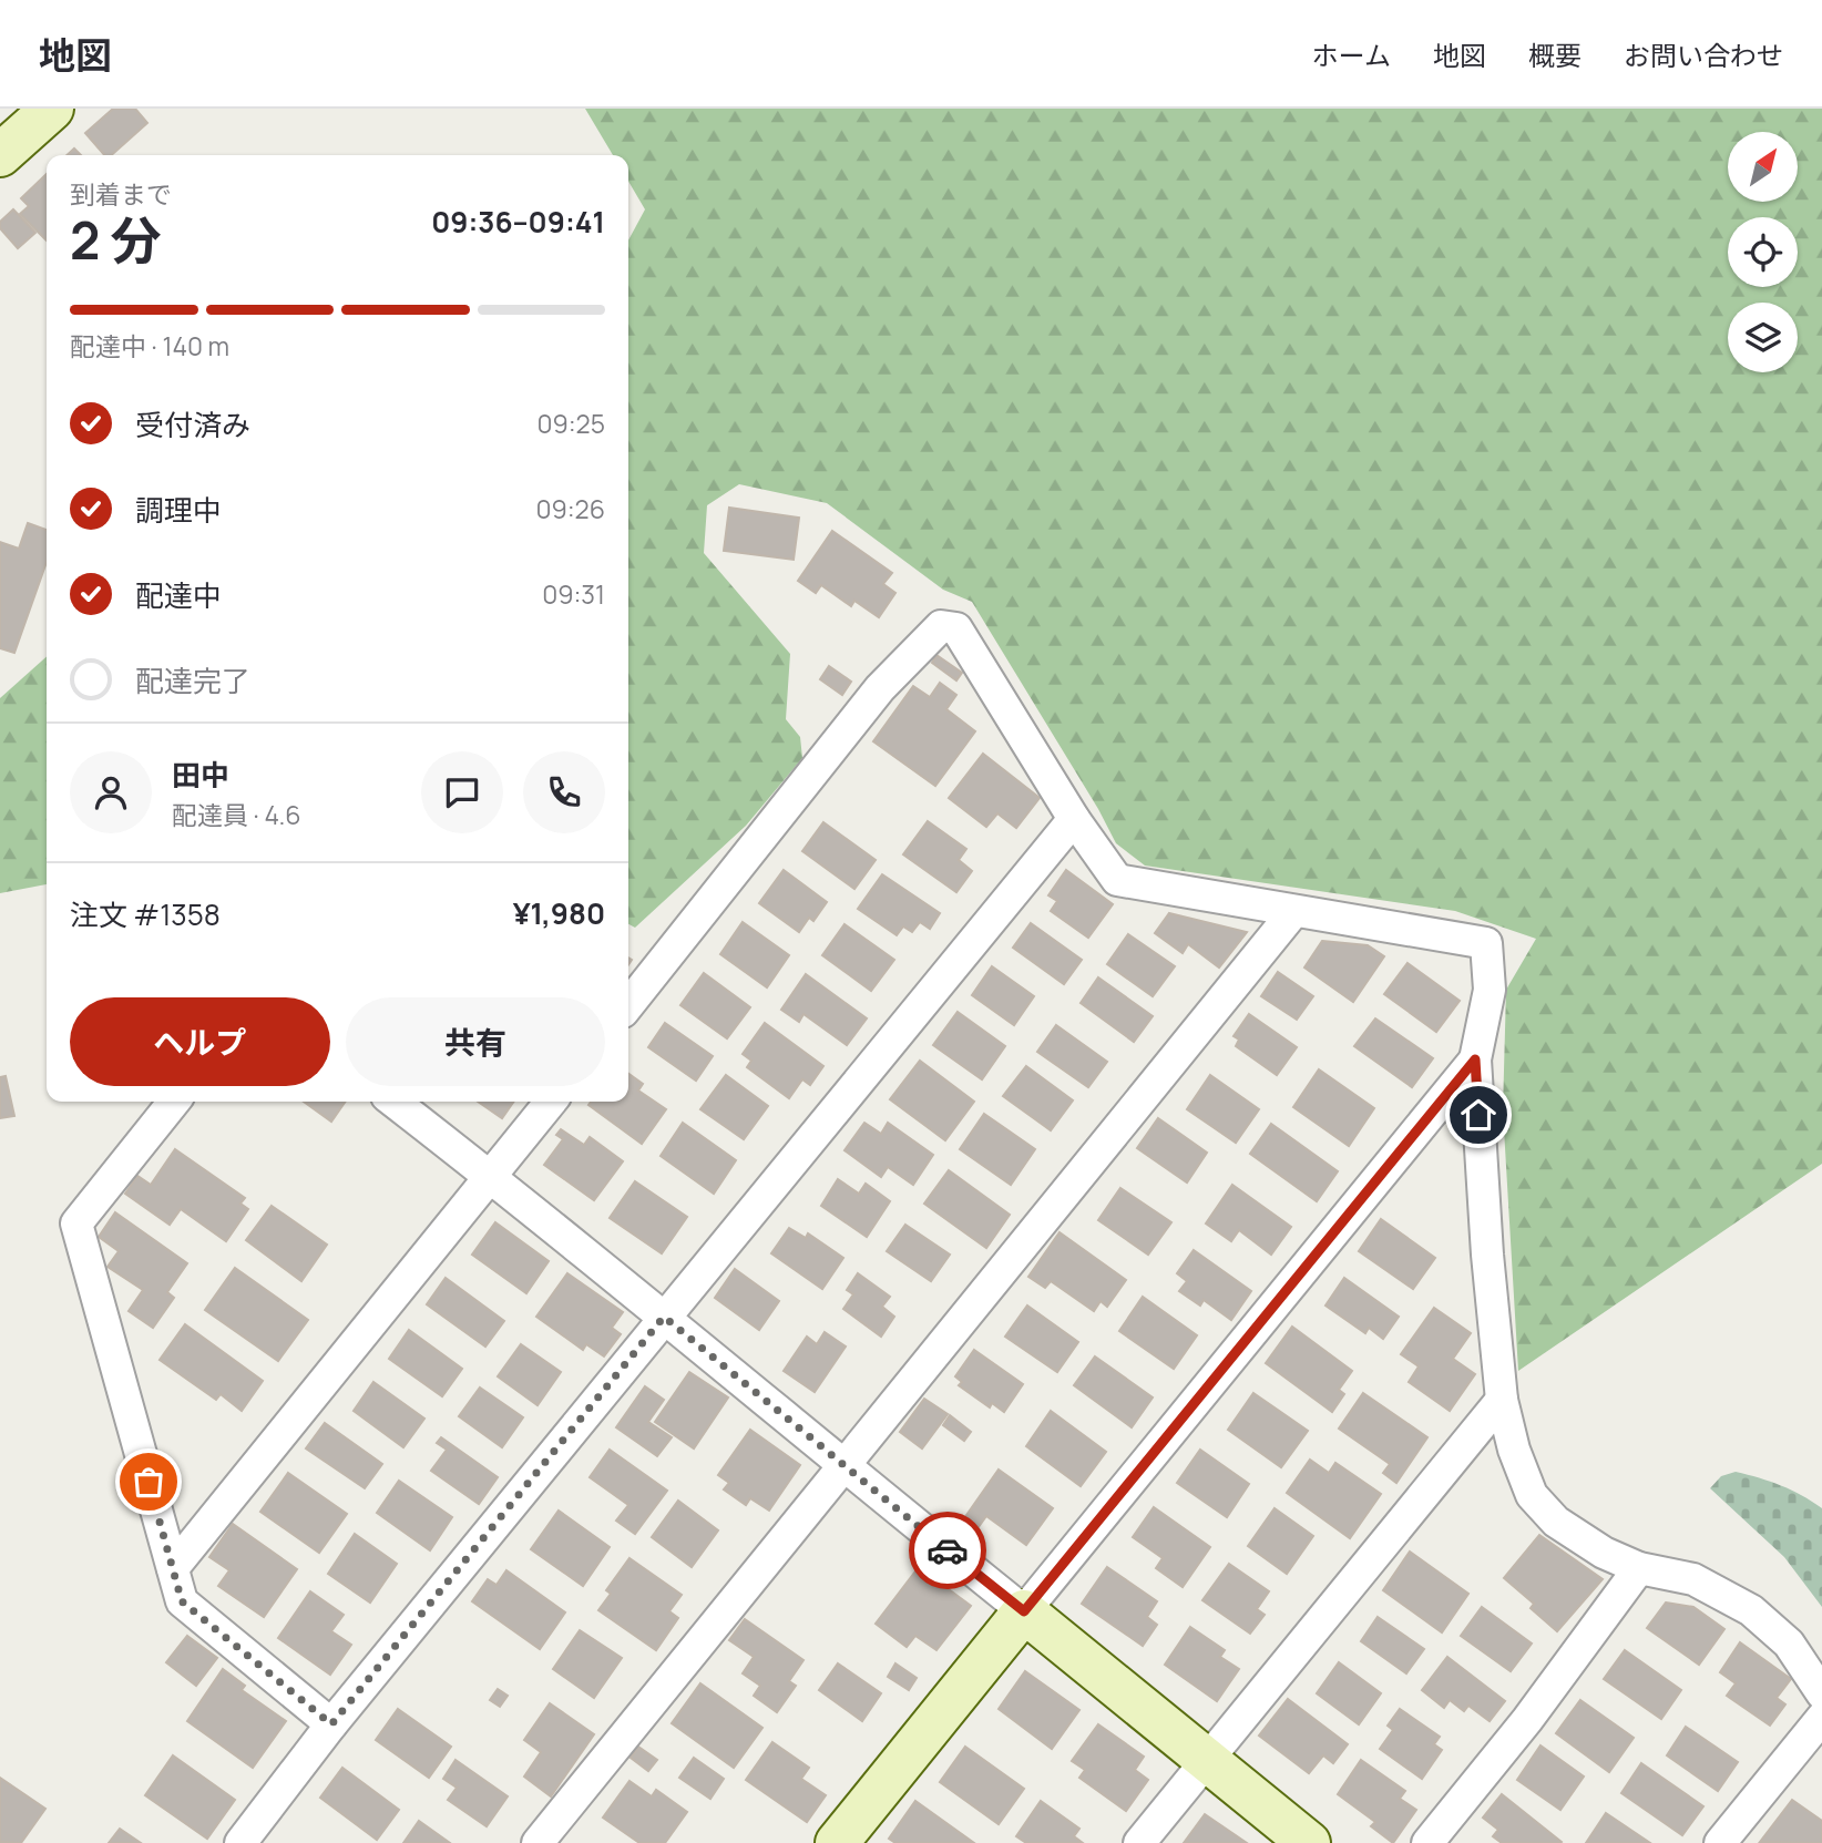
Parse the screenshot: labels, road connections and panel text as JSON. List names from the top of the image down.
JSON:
{
  "north": "top right",
  "page": {
    "header": "地図",
    "nav": [
      "ホーム",
      "地図",
      "概要",
      "お問い合わせ"
    ],
    "heading": ["2 分", "到着まで", "09:36–09:41"],
    "panel": [
      "田中",
      "配達員 · 4.6",
      "注文 #1358",
      "¥1,980"
    ],
    "bar": "配達中 · 140 m",
    "list": [
      ["受付済み", "09:25"],
      ["調理中", "09:26"],
      ["配達中", "09:31"],
      "配達完了"
    ],
    "buttons": ["ヘルプ", "共有"]
  }
}
